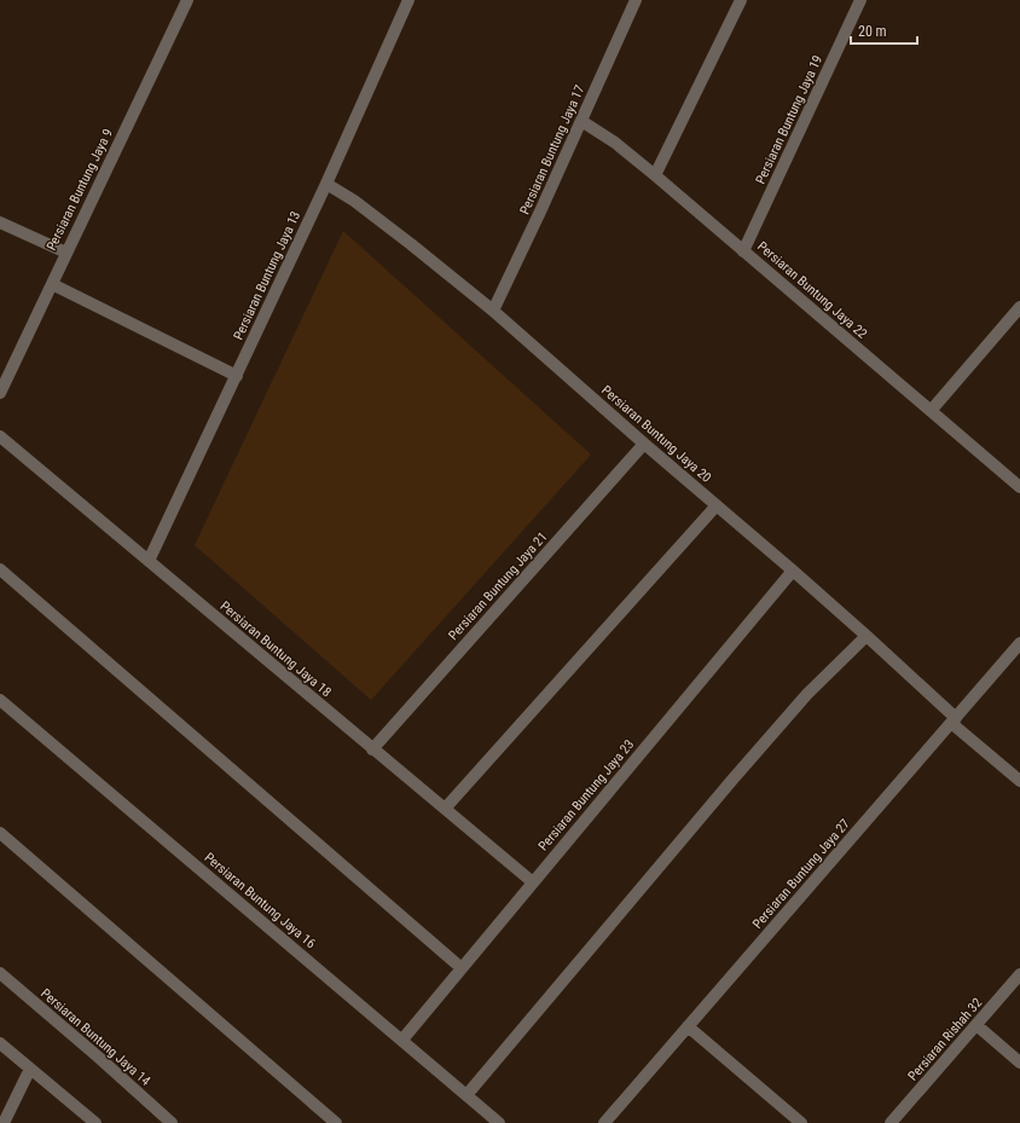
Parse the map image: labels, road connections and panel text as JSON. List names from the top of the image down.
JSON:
{
  "streets": {
    "street": [
      "Persiaran Buntung Jaya 19",
      "Persiaran Buntung Jaya 17",
      "Persiaran Buntung Jaya 9",
      "Persiaran Buntung Jaya 13",
      "Persiaran Buntung Jaya 22",
      "Persiaran Buntung Jaya 20",
      "Persiaran Buntung Jaya 21",
      "Persiaran Buntung Jaya 18",
      "Persiaran Buntung Jaya 23",
      "Persiaran Buntung Jaya 27",
      "Persiaran Buntung Jaya 16",
      "Persiaran Buntung Jaya 14",
      "Persiaran Rishah 32"
    ]
  },
  "crossings": [
    ["Persiaran Buntung Jaya 19", "Persiaran Buntung Jaya 22"],
    ["Persiaran Buntung Jaya 17", "Persiaran Buntung Jaya 22"],
    ["Persiaran Buntung Jaya 17", "Persiaran Buntung Jaya 20"],
    ["Persiaran Buntung Jaya 13", "Persiaran Buntung Jaya 20"],
    ["Persiaran Buntung Jaya 13", "Persiaran Buntung Jaya 18"],
    ["Persiaran Buntung Jaya 20", "Persiaran Buntung Jaya 21"],
    ["Persiaran Buntung Jaya 20", "Persiaran Buntung Jaya 23"],
    ["Persiaran Buntung Jaya 20", "Persiaran Buntung Jaya 27"],
    ["Persiaran Buntung Jaya 21", "Persiaran Buntung Jaya 18"],
    ["Persiaran Buntung Jaya 18", "Persiaran Buntung Jaya 23"],
    ["Persiaran Buntung Jaya 23", "Persiaran Buntung Jaya 16"]
  ],
  "scale_bar": "20 m"
}
